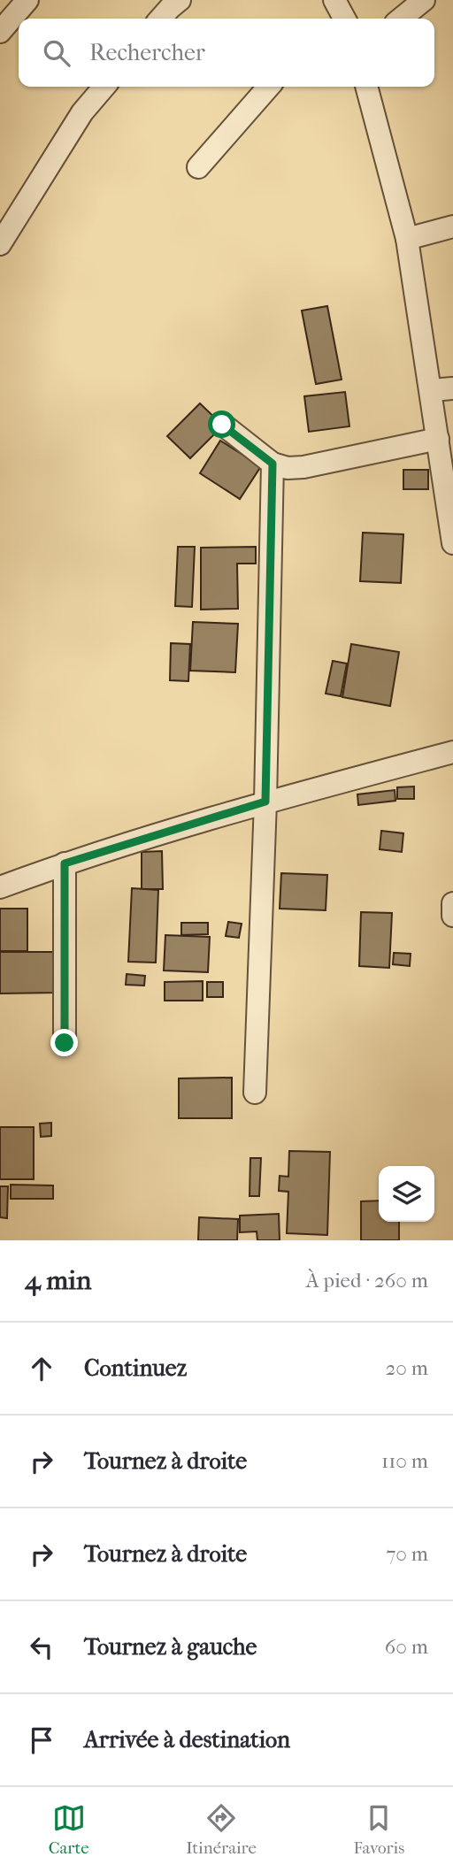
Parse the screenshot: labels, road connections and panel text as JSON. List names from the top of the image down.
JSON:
{
  "page": {
    "search": "Rechercher",
    "heading": ["4 min", "À pied · 260 m"],
    "list": [
      ["Continuez", "20 m"],
      ["Tournez à droite", "110 m"],
      ["Tournez à droite", "70 m"],
      ["Tournez à gauche", "60 m"],
      "Arrivée à destination"
    ],
    "nav": ["Carte", "Itinéraire", "Favoris"]
  }
}
